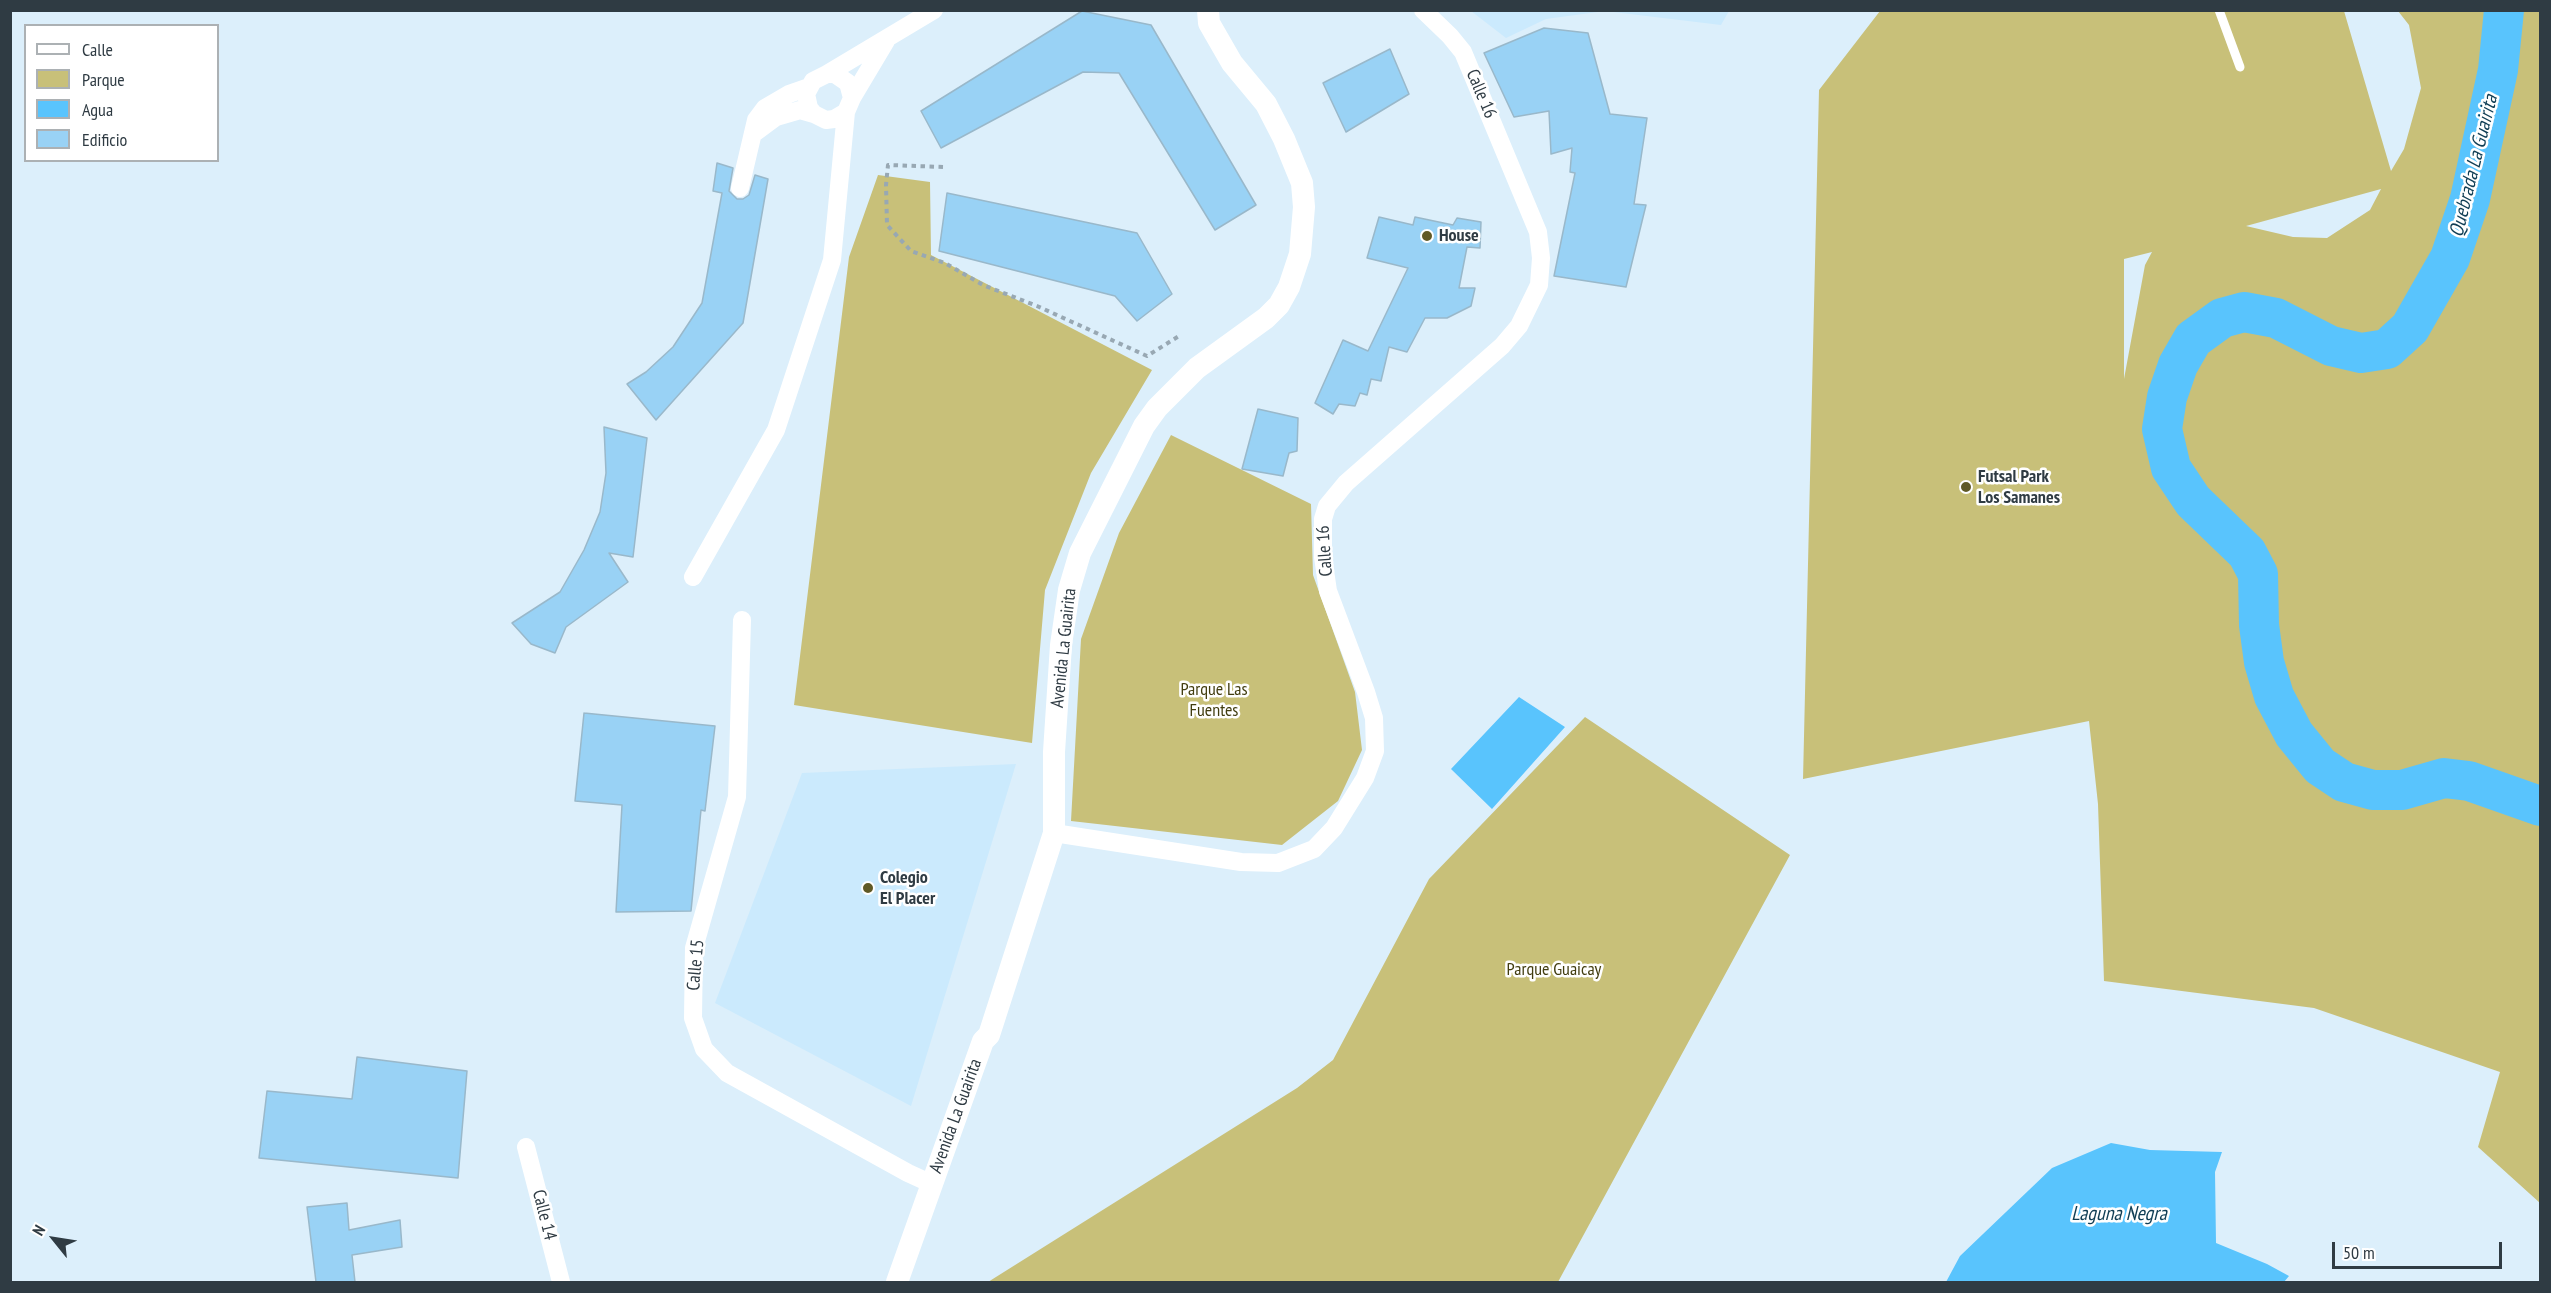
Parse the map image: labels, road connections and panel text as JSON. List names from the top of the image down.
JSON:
{
  "streets": {
    "street": [
      "Calle 16",
      "Avenida La Guairita",
      "Calle 15",
      "Calle 14"
    ]
  },
  "crossings": [
    ["Calle 16", "Avenida La Guairita"],
    ["Avenida La Guairita", "Calle 15"]
  ],
  "water": ["Quebrada La Guairita", "Laguna Negra"],
  "parks": ["Parque Las Fuentes", "Parque Guaicay"],
  "places": ["House", "Futsal Park Los Samanes", "Colegio El Placer"],
  "legend": [
    "Calle",
    "Parque",
    "Agua",
    "Edificio"
  ],
  "scale_bar": "50 m",
  "north": "top left"
}
